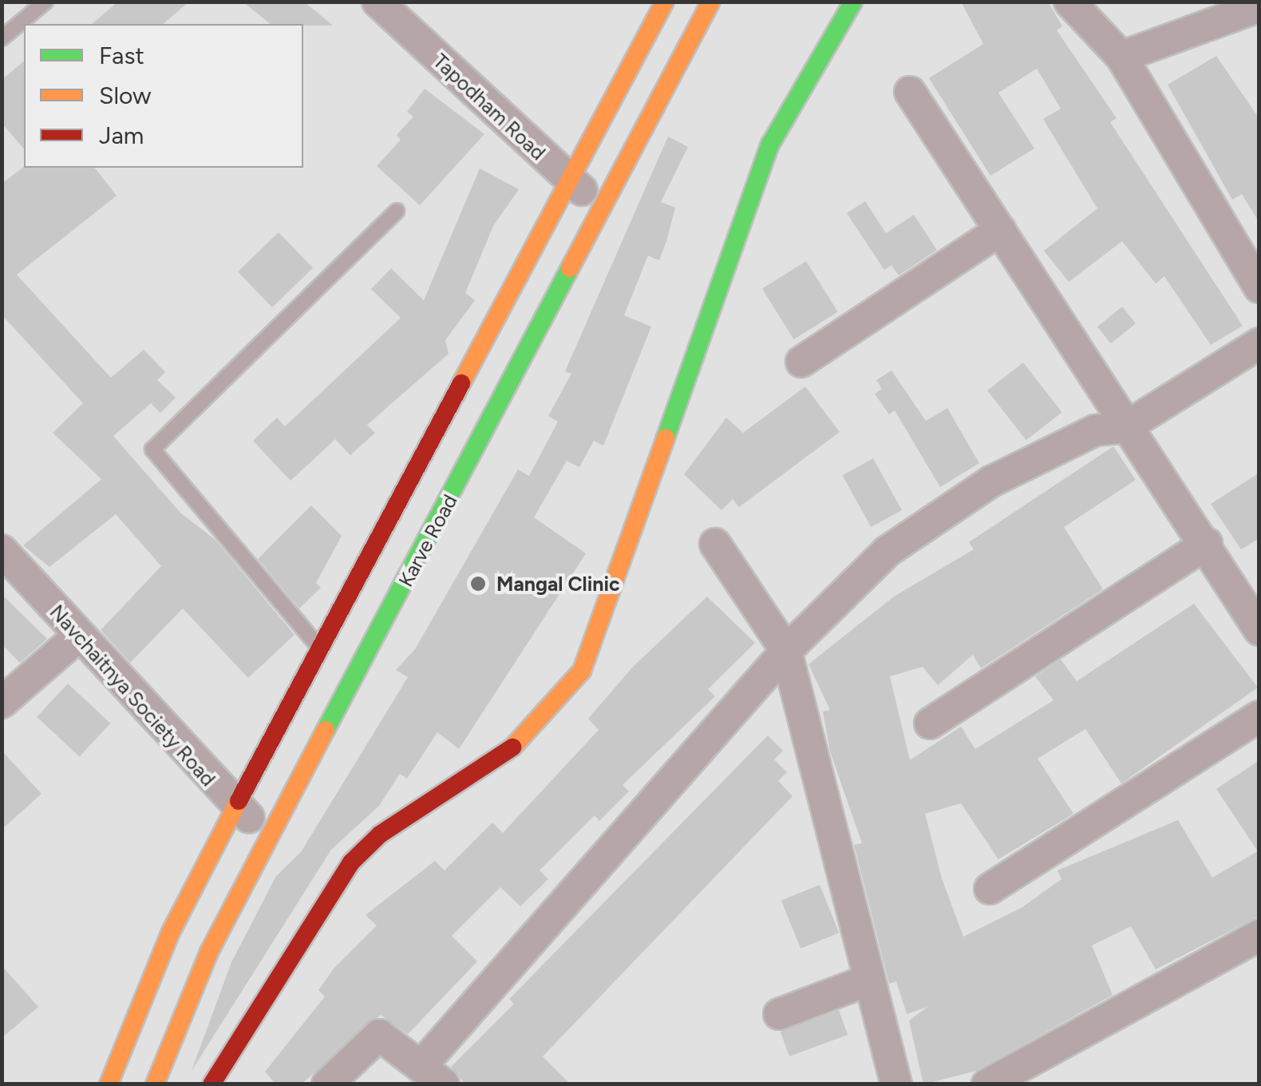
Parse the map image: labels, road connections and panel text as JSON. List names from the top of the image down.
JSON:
{
  "streets": {
    "main road": ["Karve Road"],
    "street": ["Tapodham Road", "Navchaitnya Society Road"]
  },
  "crossings": [
    ["Tapodham Road", "Karve Road"],
    ["Karve Road", "Navchaitnya Society Road"]
  ],
  "places": ["Mangal Clinic"],
  "legend": ["Fast", "Slow", "Jam"]
}
